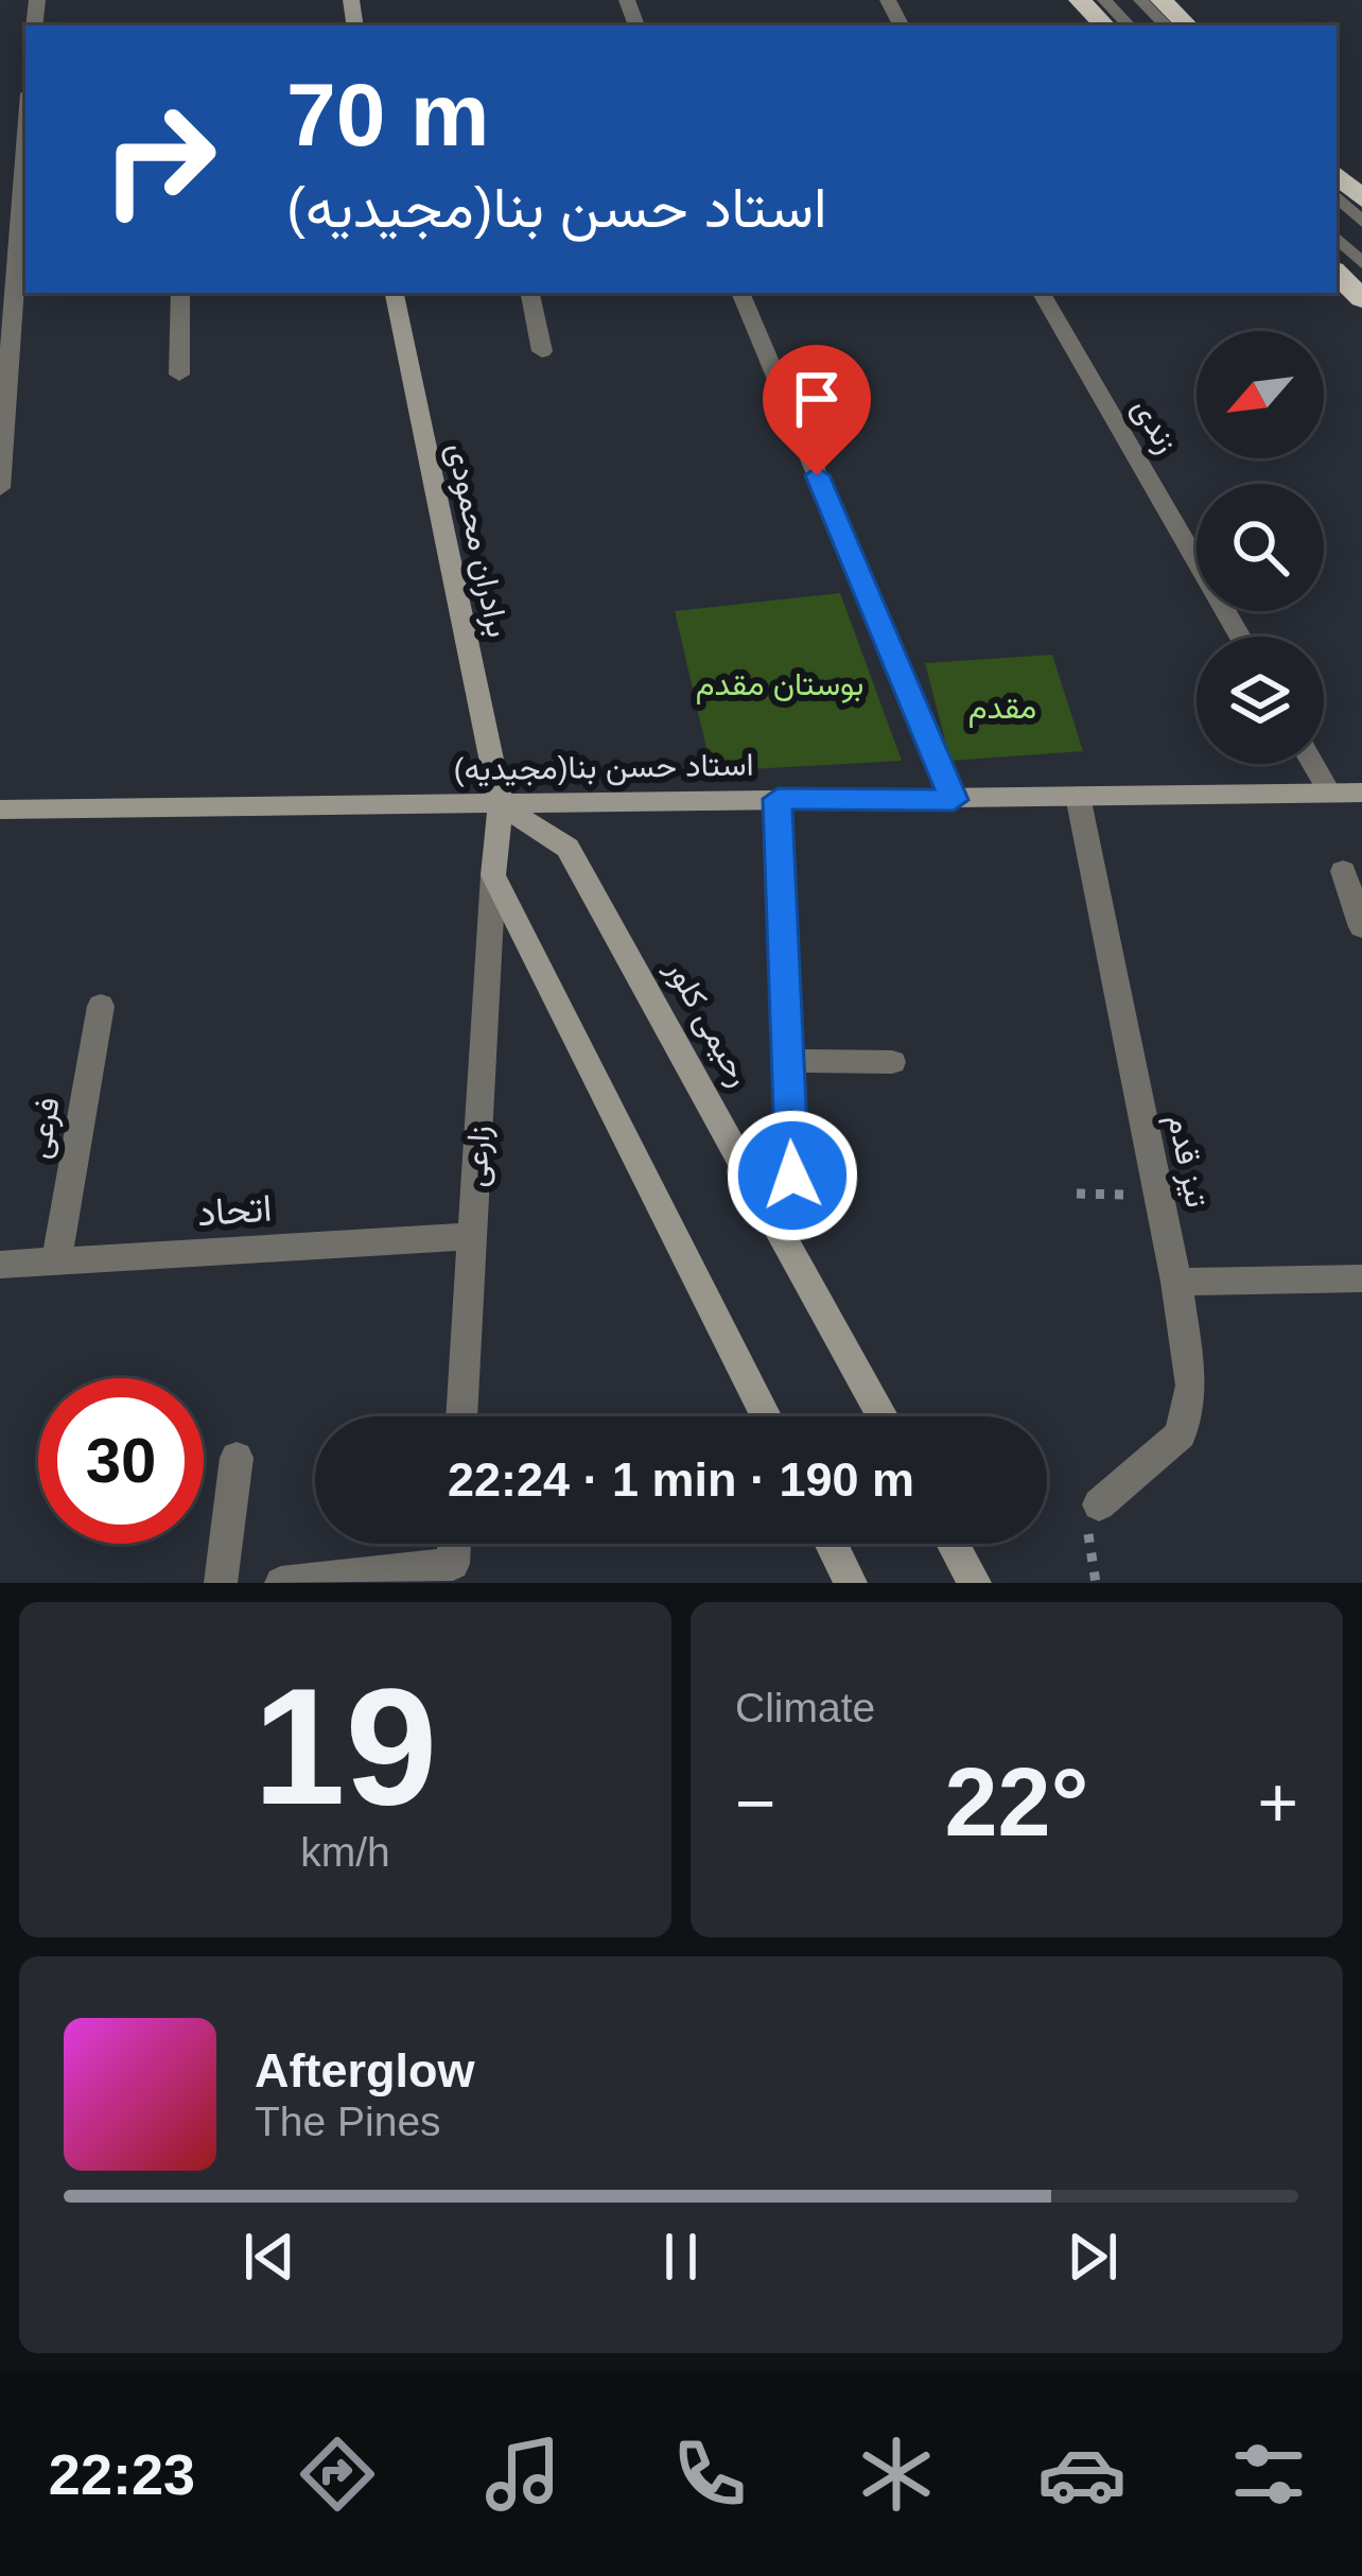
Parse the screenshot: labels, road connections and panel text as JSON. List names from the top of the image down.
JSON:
{
  "streets": {
    "main road": ["برادران محمودی", "استاد حسن بنا(مجیدیه)", "رحیمی کلور"],
    "street": [
      "زندی",
      "فرعی",
      "زارعی",
      "تیز قدم",
      "اتحاد"
    ]
  },
  "crossings": [
    ["برادران محمودی", "استاد حسن بنا(مجیدیه)"],
    ["برادران محمودی", "رحیمی کلور"],
    ["برادران محمودی", "زارعی"],
    ["استاد حسن بنا(مجیدیه)", "رحیمی کلور"],
    ["استاد حسن بنا(مجیدیه)", "تیز قدم"],
    ["فرعی", "اتحاد"],
    ["زارعی", "اتحاد"]
  ],
  "parks": ["بوستان مقدم", "مقدم"],
  "north": "bottom left",
  "page": {
    "turn": ["70 m", "استاد حسن بنا(مجیدیه)"],
    "limit": "30",
    "trip": "22:24 · 1 min · 190 m",
    "tile": [
      ["19", "km/h"],
      "Climate"
    ],
    "heat": ["−", "22°", "+"],
    "song": ["Afterglow", "The Pines"],
    "tabs": "22:23"
  }
}
